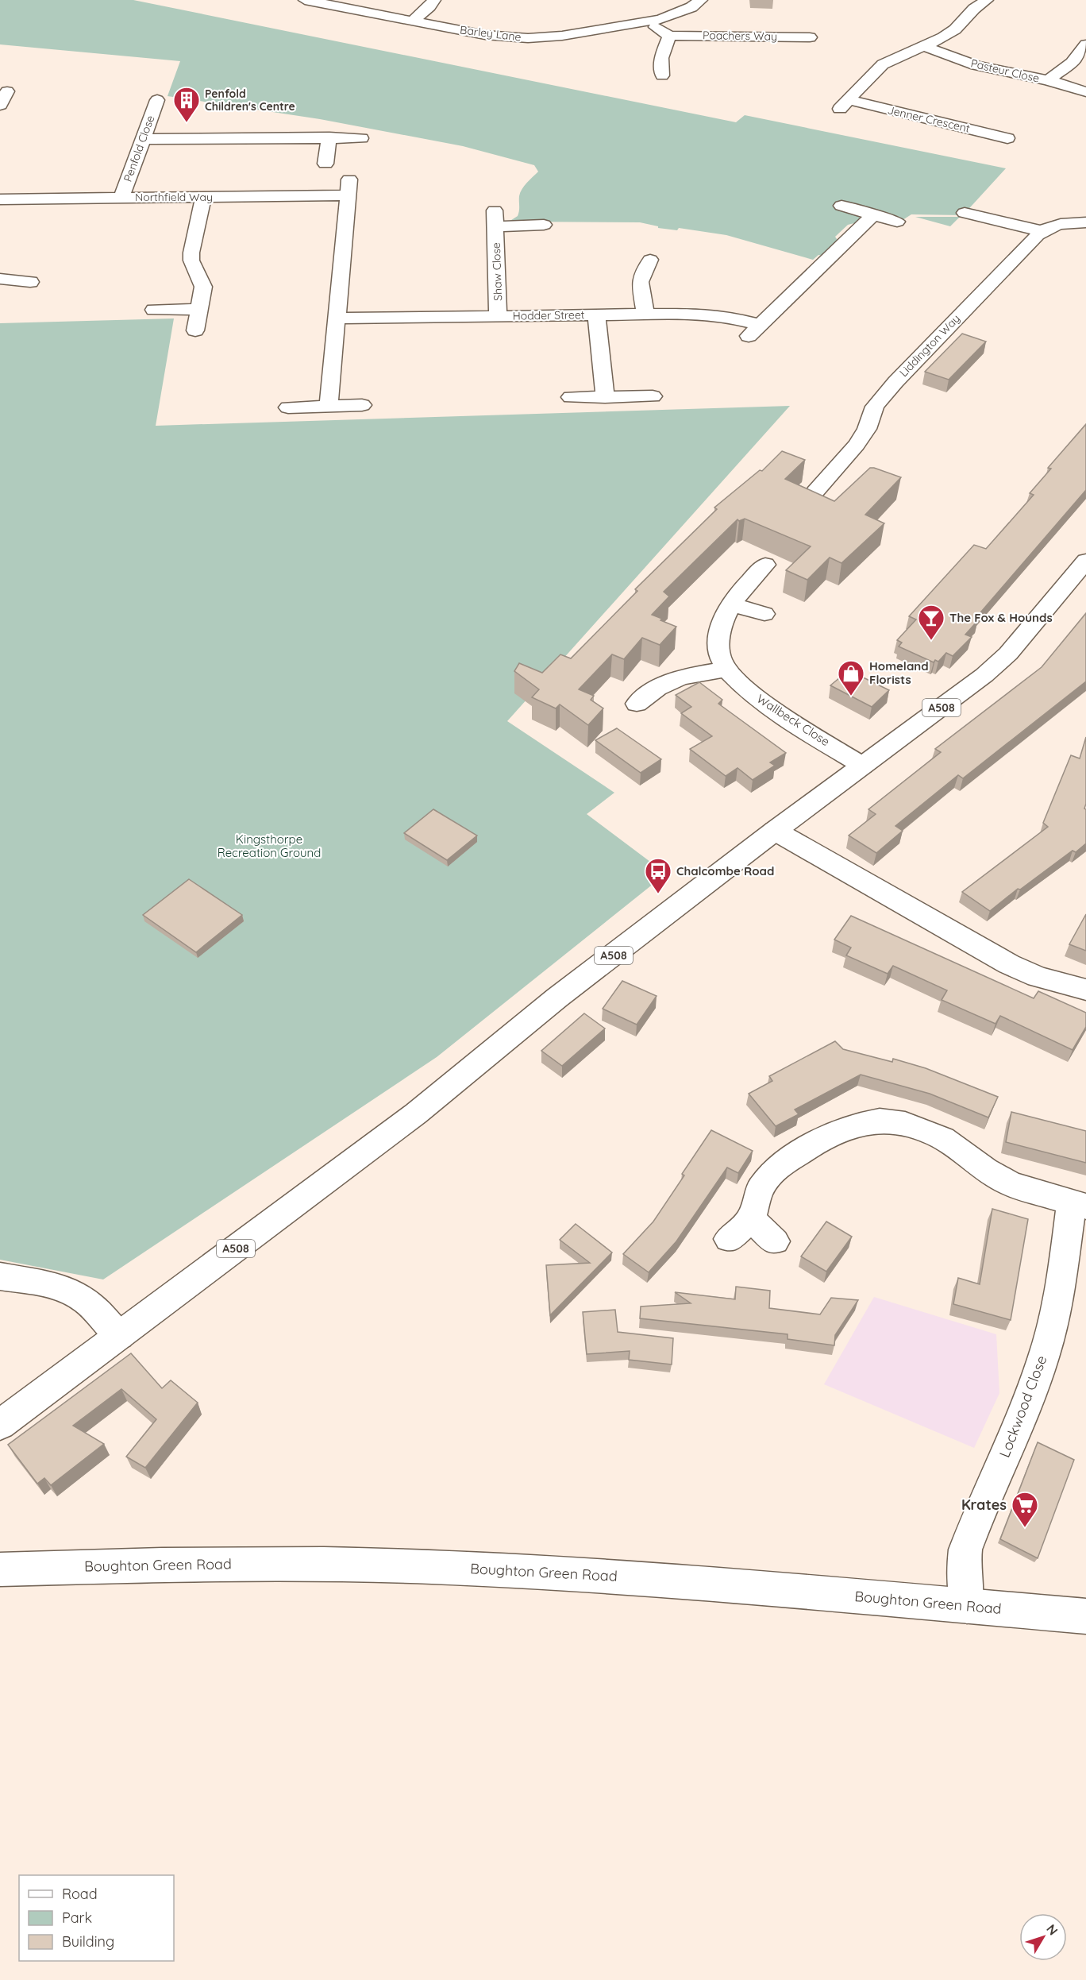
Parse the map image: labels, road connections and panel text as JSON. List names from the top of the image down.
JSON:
{
  "streets": {
    "main road": [
      "Barley Lane",
      "Poachers Way",
      "Pasteur Close",
      "Jenner Crescent",
      "Penfold Close",
      "Northfield Way",
      "Shaw Close",
      "Hodder Street",
      "Liddington Way",
      "A508",
      "Wallbeck Close",
      "Lockwood Close",
      "Boughton Green Road"
    ]
  },
  "crossings": [
    ["Pasteur Close", "Jenner Crescent"],
    ["Penfold Close", "Northfield Way"],
    ["Northfield Way", "Hodder Street"],
    ["Shaw Close", "Hodder Street"],
    ["A508", "Wallbeck Close"],
    ["Lockwood Close", "Boughton Green Road"]
  ],
  "parks": ["Kingsthorpe Recreation Ground"],
  "places": {
    "building": ["Penfold Children's Centre"],
    "bar": ["The Fox & Hounds"],
    "shop": ["Homeland Florists"],
    "bus stop": ["Chalcombe Road"],
    "supermarket": ["Krates"]
  },
  "legend": ["Road", "Park", "Building"],
  "north": "top right"
}
